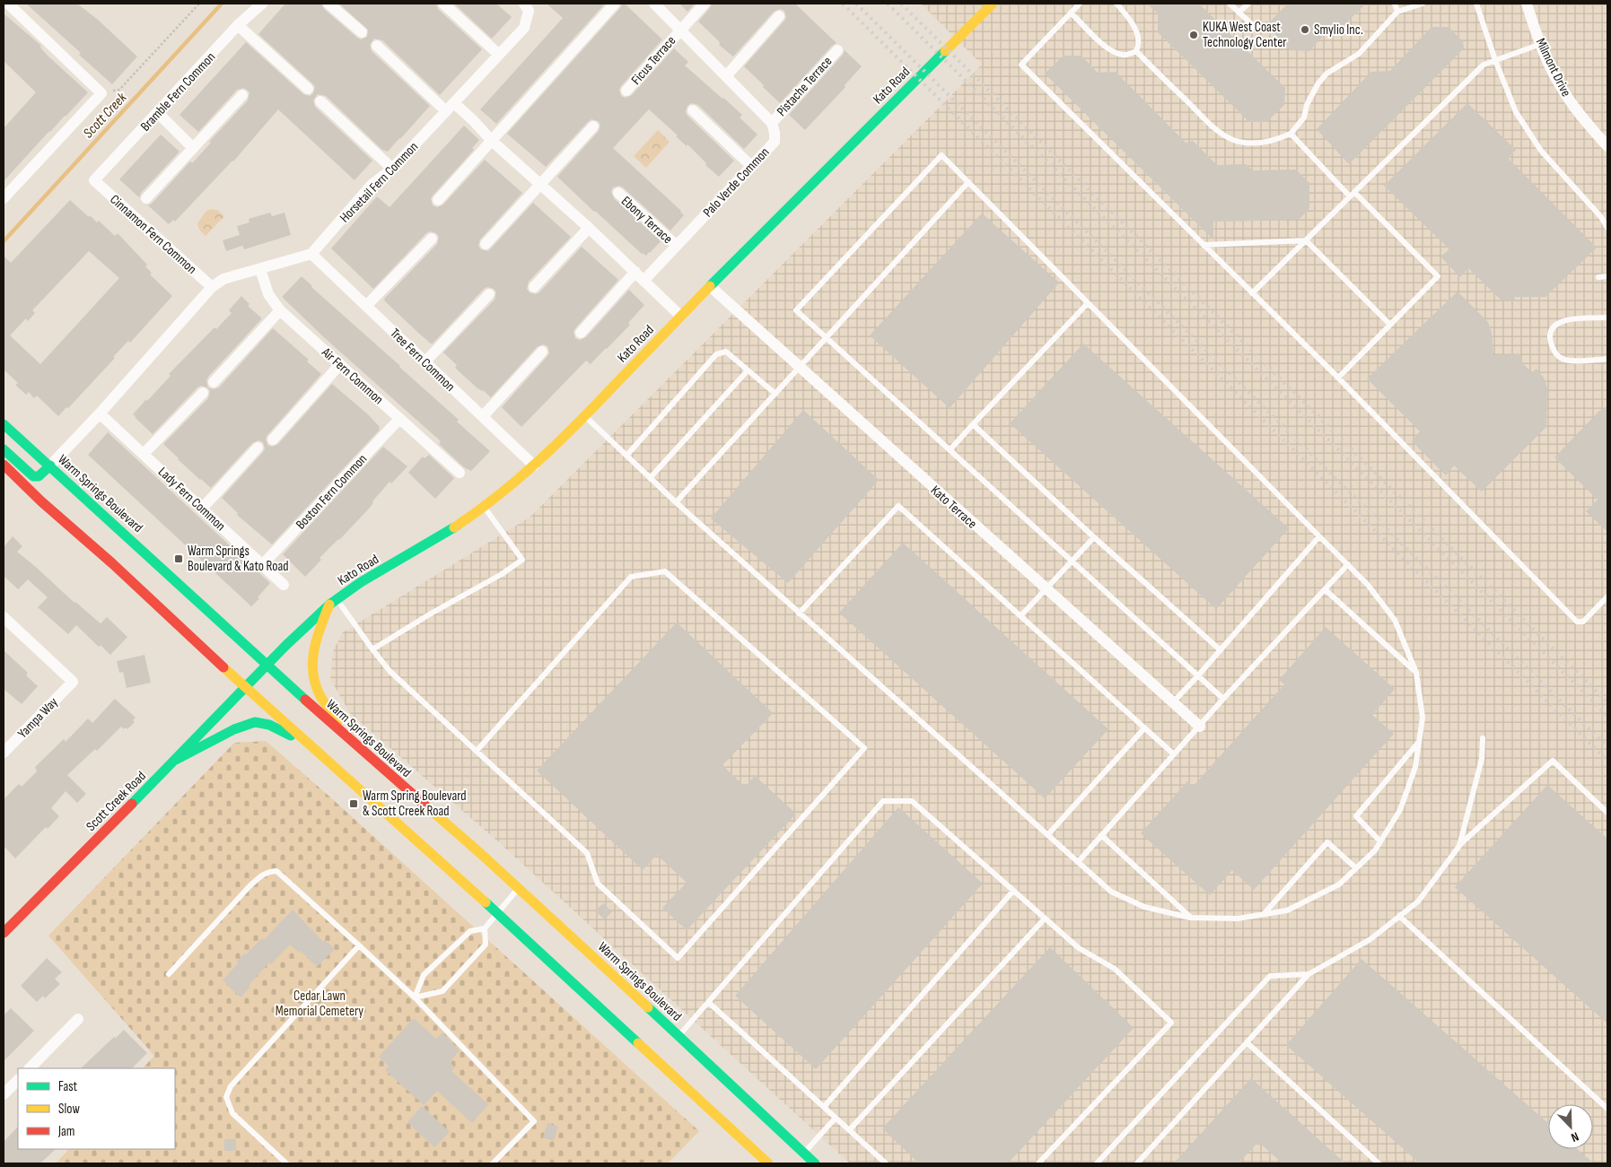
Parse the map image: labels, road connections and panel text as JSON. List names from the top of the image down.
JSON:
{
  "streets": {
    "main road": ["Kato Road", "Warm Springs Boulevard", "Scott Creek Road"],
    "street": [
      "Ficus Terrace",
      "Milmont Drive",
      "Pistache Terrace",
      "Bramble Fern Common",
      "Horsetail Fern Common",
      "Palo Verde Common",
      "Ebony Terrace",
      "Cinnamon Fern Common",
      "Tree Fern Common",
      "Air Fern Common",
      "Boston Fern Common",
      "Lady Fern Common",
      "Kato Terrace",
      "Yampa Way"
    ]
  },
  "crossings": [
    ["Kato Road", "Tree Fern Common"],
    ["Kato Road", "Warm Springs Boulevard"],
    ["Kato Road", "Kato Terrace"],
    ["Kato Road", "Scott Creek Road"],
    ["Pistache Terrace", "Palo Verde Common"],
    ["Bramble Fern Common", "Cinnamon Fern Common"],
    ["Horsetail Fern Common", "Tree Fern Common"],
    ["Palo Verde Common", "Ebony Terrace"],
    ["Air Fern Common", "Boston Fern Common"],
    ["Boston Fern Common", "Lady Fern Common"]
  ],
  "water": ["Scott Creek"],
  "parks": ["Cedar Lawn Memorial Cemetery"],
  "places": {
    "other": ["Smylio Inc.", "KUKA West Coast Technology Center"],
    "transit": ["Warm Springs Boulevard & Kato Road", "Warm Spring Boulevard & Scott Creek Road"]
  },
  "legend": ["Fast", "Slow", "Jam"],
  "north": "bottom right"
}
